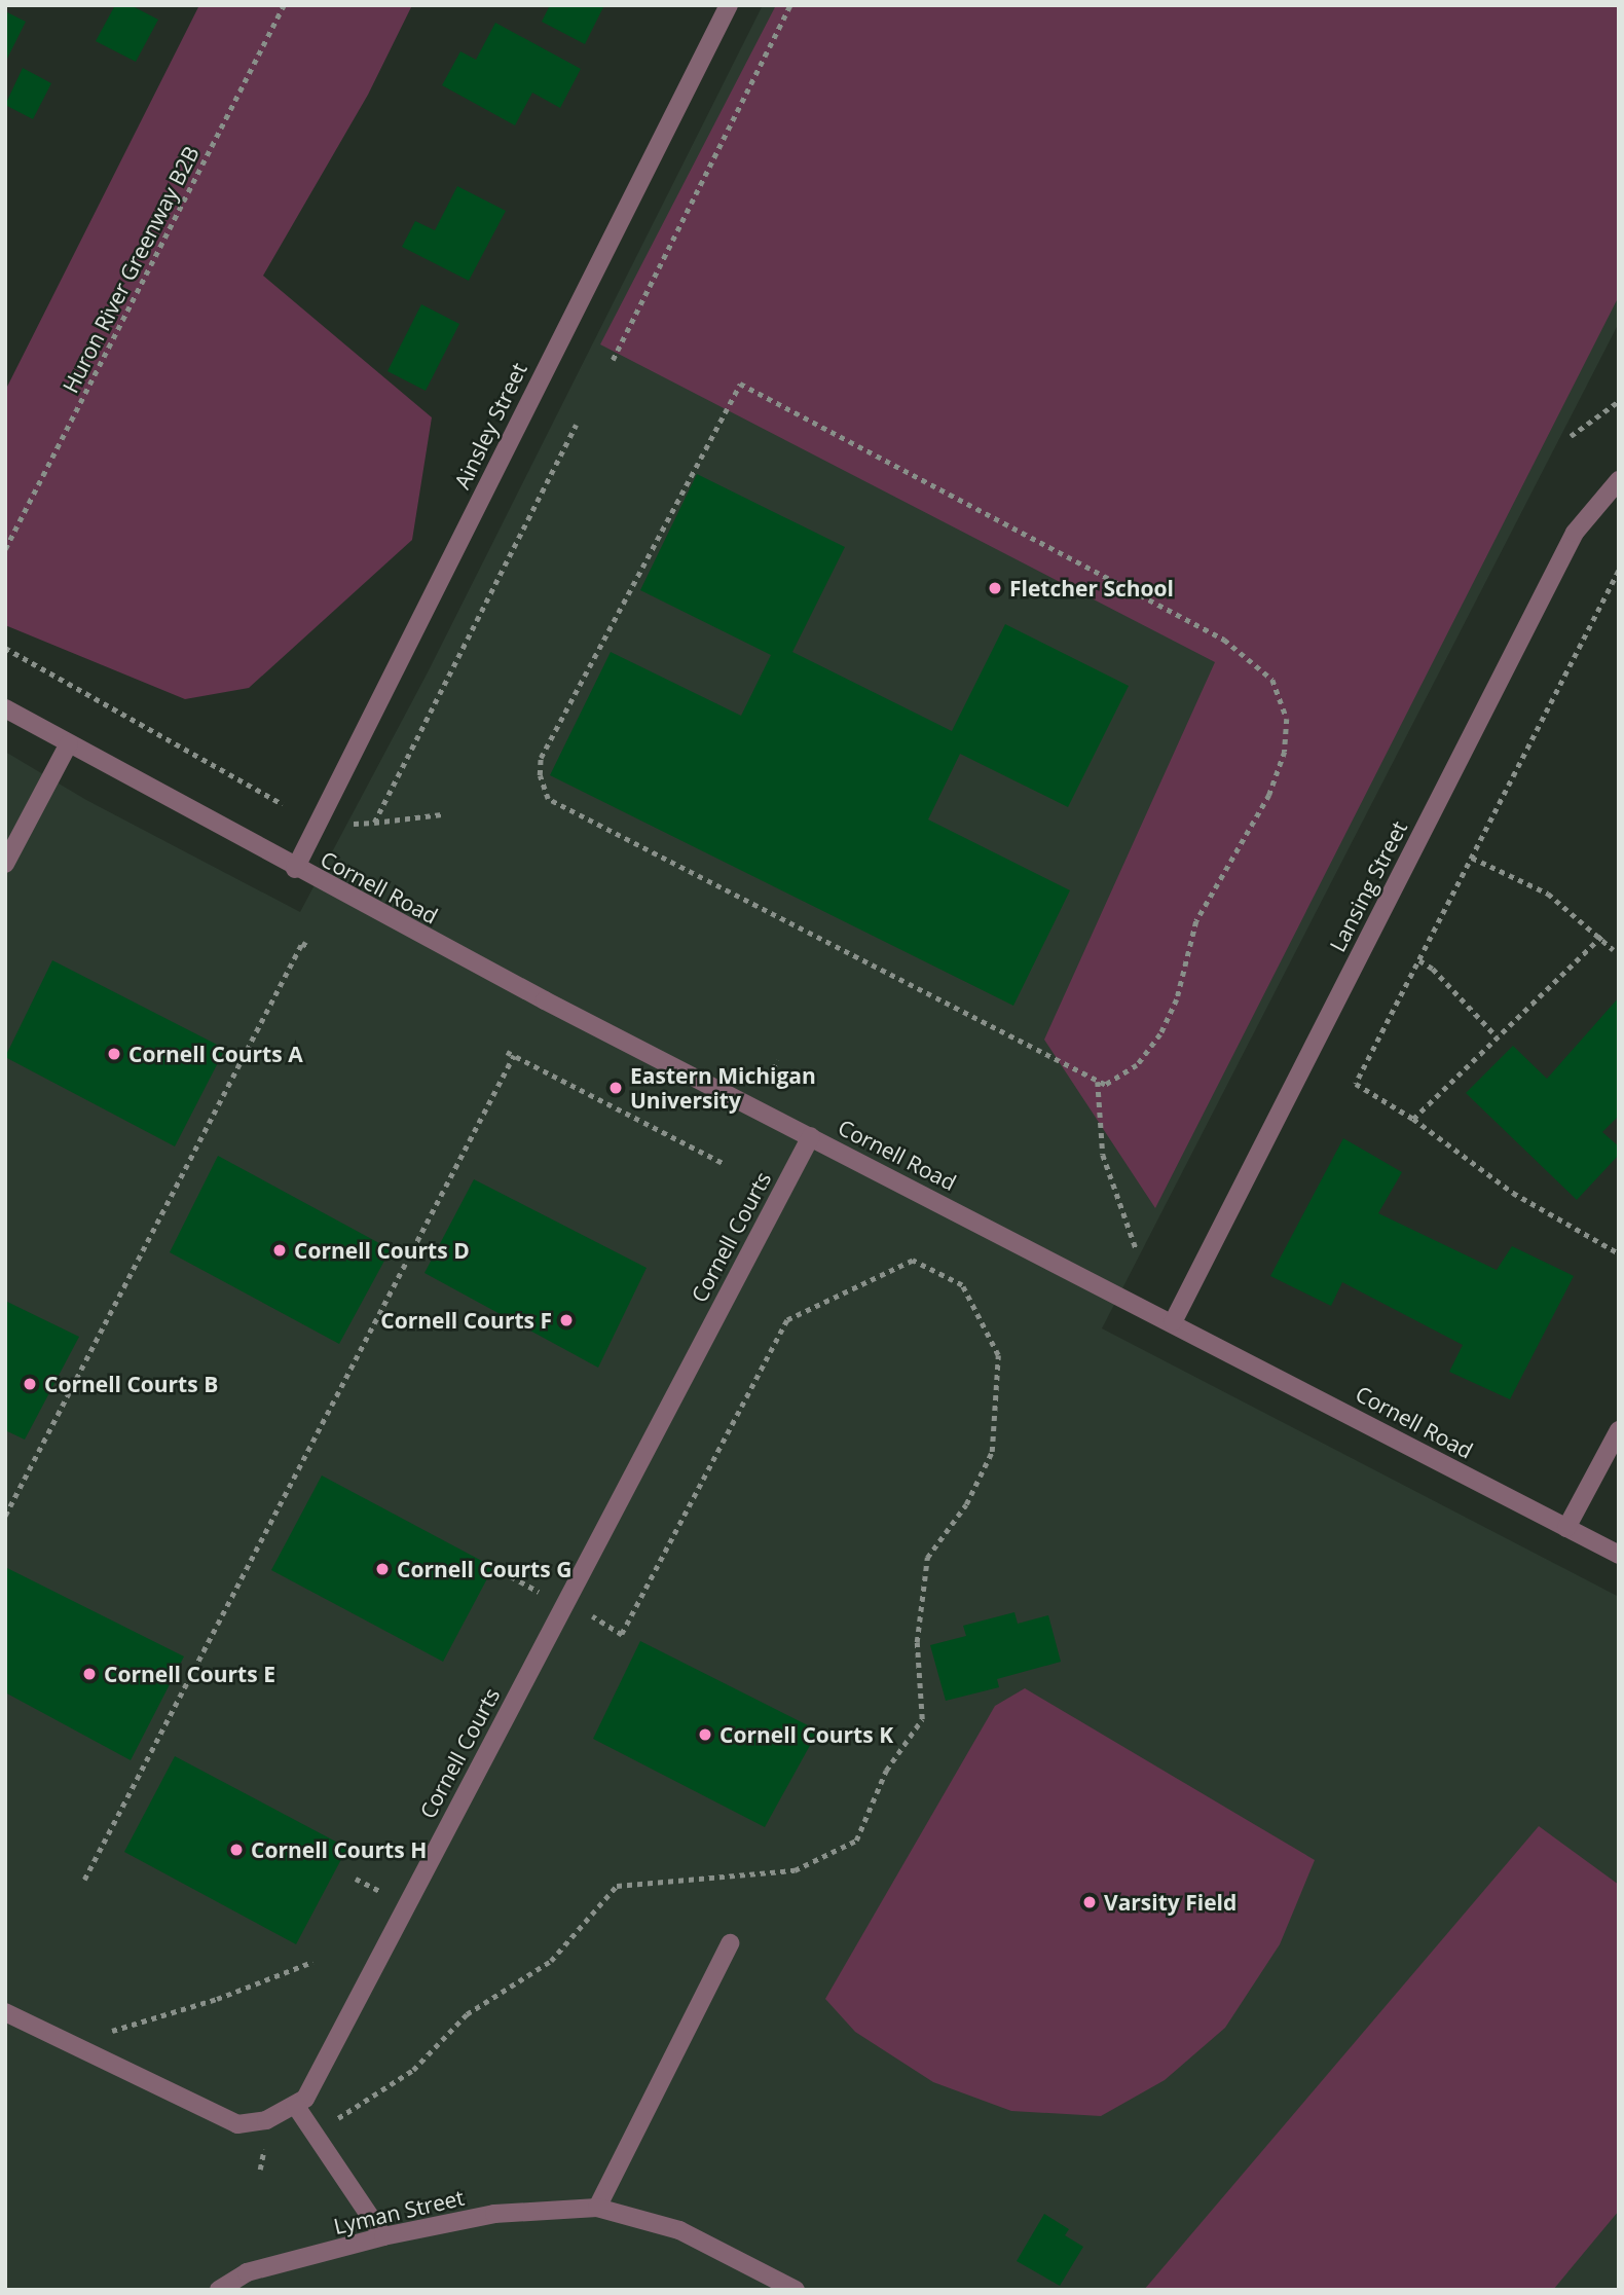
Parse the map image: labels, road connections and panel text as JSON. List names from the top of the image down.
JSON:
{
  "streets": {
    "street": [
      "Ainsley Street",
      "Lansing Street",
      "Cornell Road",
      "Cornell Courts",
      "Lyman Street"
    ],
    "path": ["Huron River Greenway B2B"]
  },
  "crossings": [
    ["Ainsley Street", "Cornell Road"],
    ["Lansing Street", "Cornell Road"],
    ["Cornell Road", "Cornell Courts"]
  ],
  "places": [
    "Fletcher School",
    "Cornell Courts A",
    "Eastern Michigan University",
    "Cornell Courts D",
    "Cornell Courts F",
    "Cornell Courts B",
    "Cornell Courts G",
    "Cornell Courts E",
    "Cornell Courts K",
    "Cornell Courts H",
    "Varsity Field"
  ]
}
